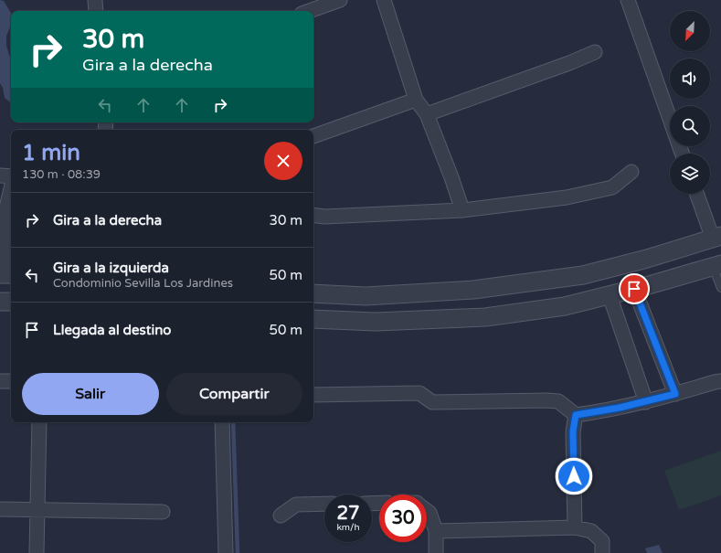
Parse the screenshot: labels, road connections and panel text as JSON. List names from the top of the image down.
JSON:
{
  "north": "bottom left",
  "page": {
    "turn": ["30 m", "Gira a la derecha"],
    "heading": ["1 min", "130 m · 08:39"],
    "list": [
      {
        "name": "Gira a la derecha",
        "value": "30 m"
      },
      {
        "name": "Gira a la izquierda",
        "note": "Condominio Sevilla Los Jardines",
        "value": "50 m"
      },
      {
        "name": "Llegada al destino",
        "value": "50 m"
      }
    ],
    "buttons": ["Salir", "Compartir"],
    "speed": "27 km/h",
    "limit": "30"
  }
}
